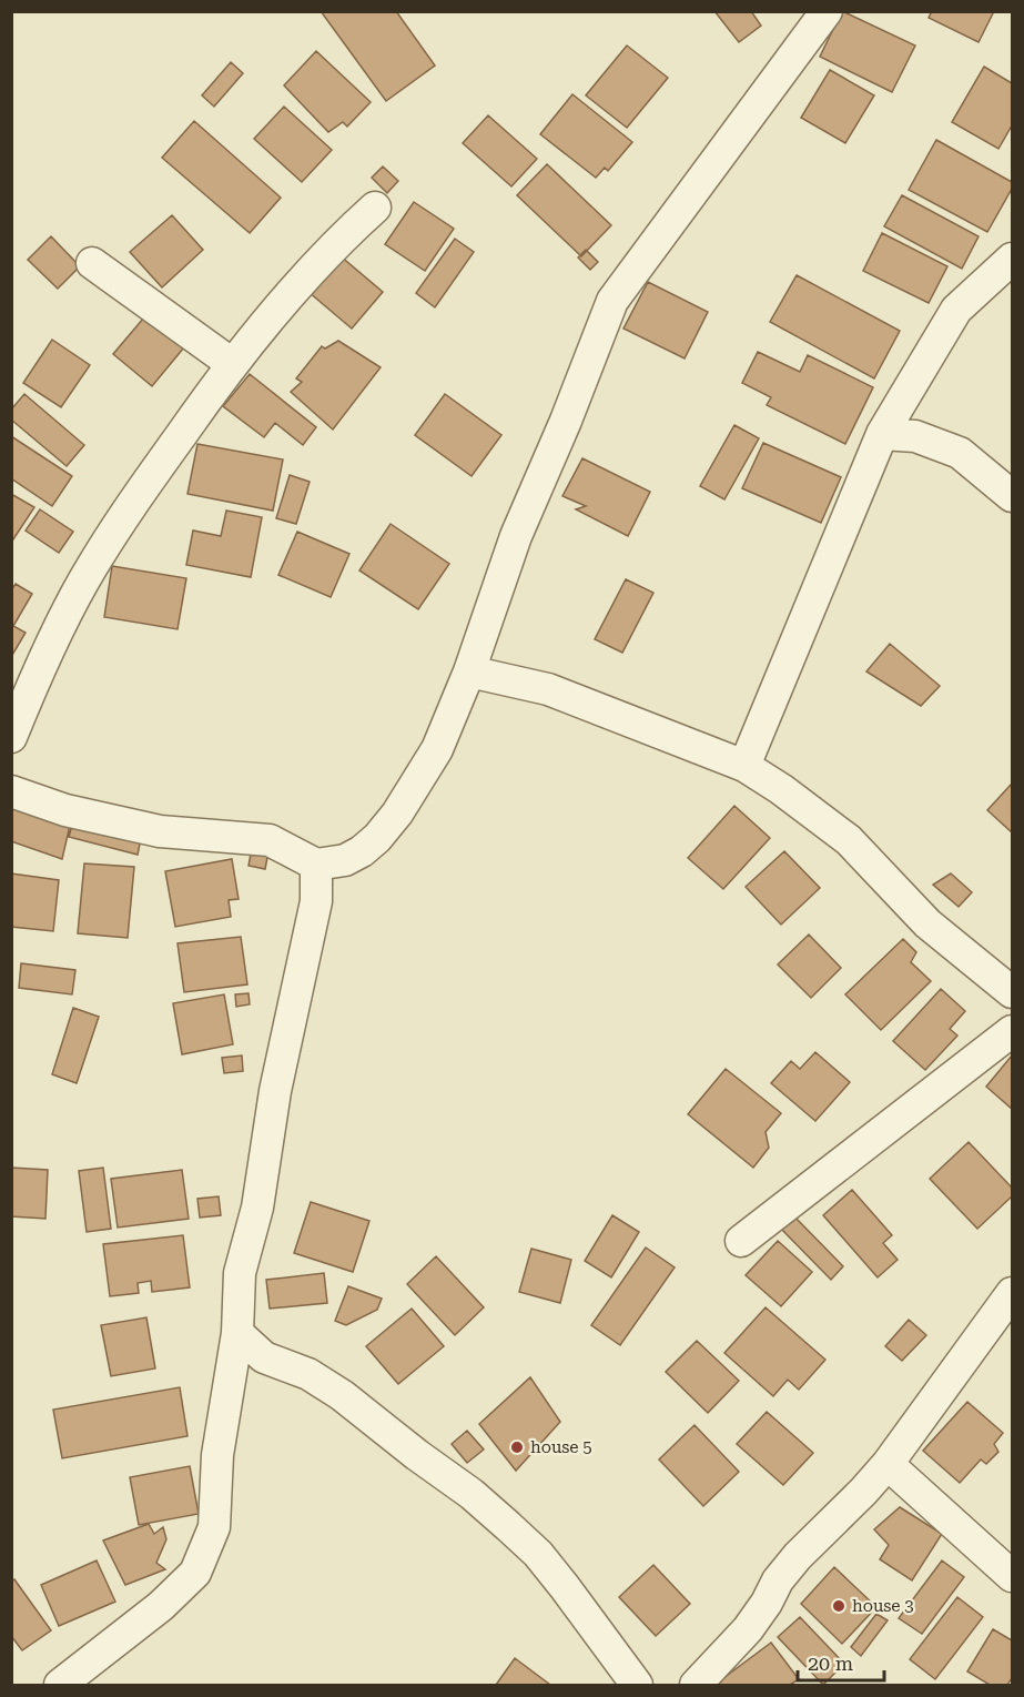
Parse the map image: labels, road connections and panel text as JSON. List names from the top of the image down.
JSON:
{
  "places": ["house 5", "house 3"],
  "scale_bar": "20 m"
}
